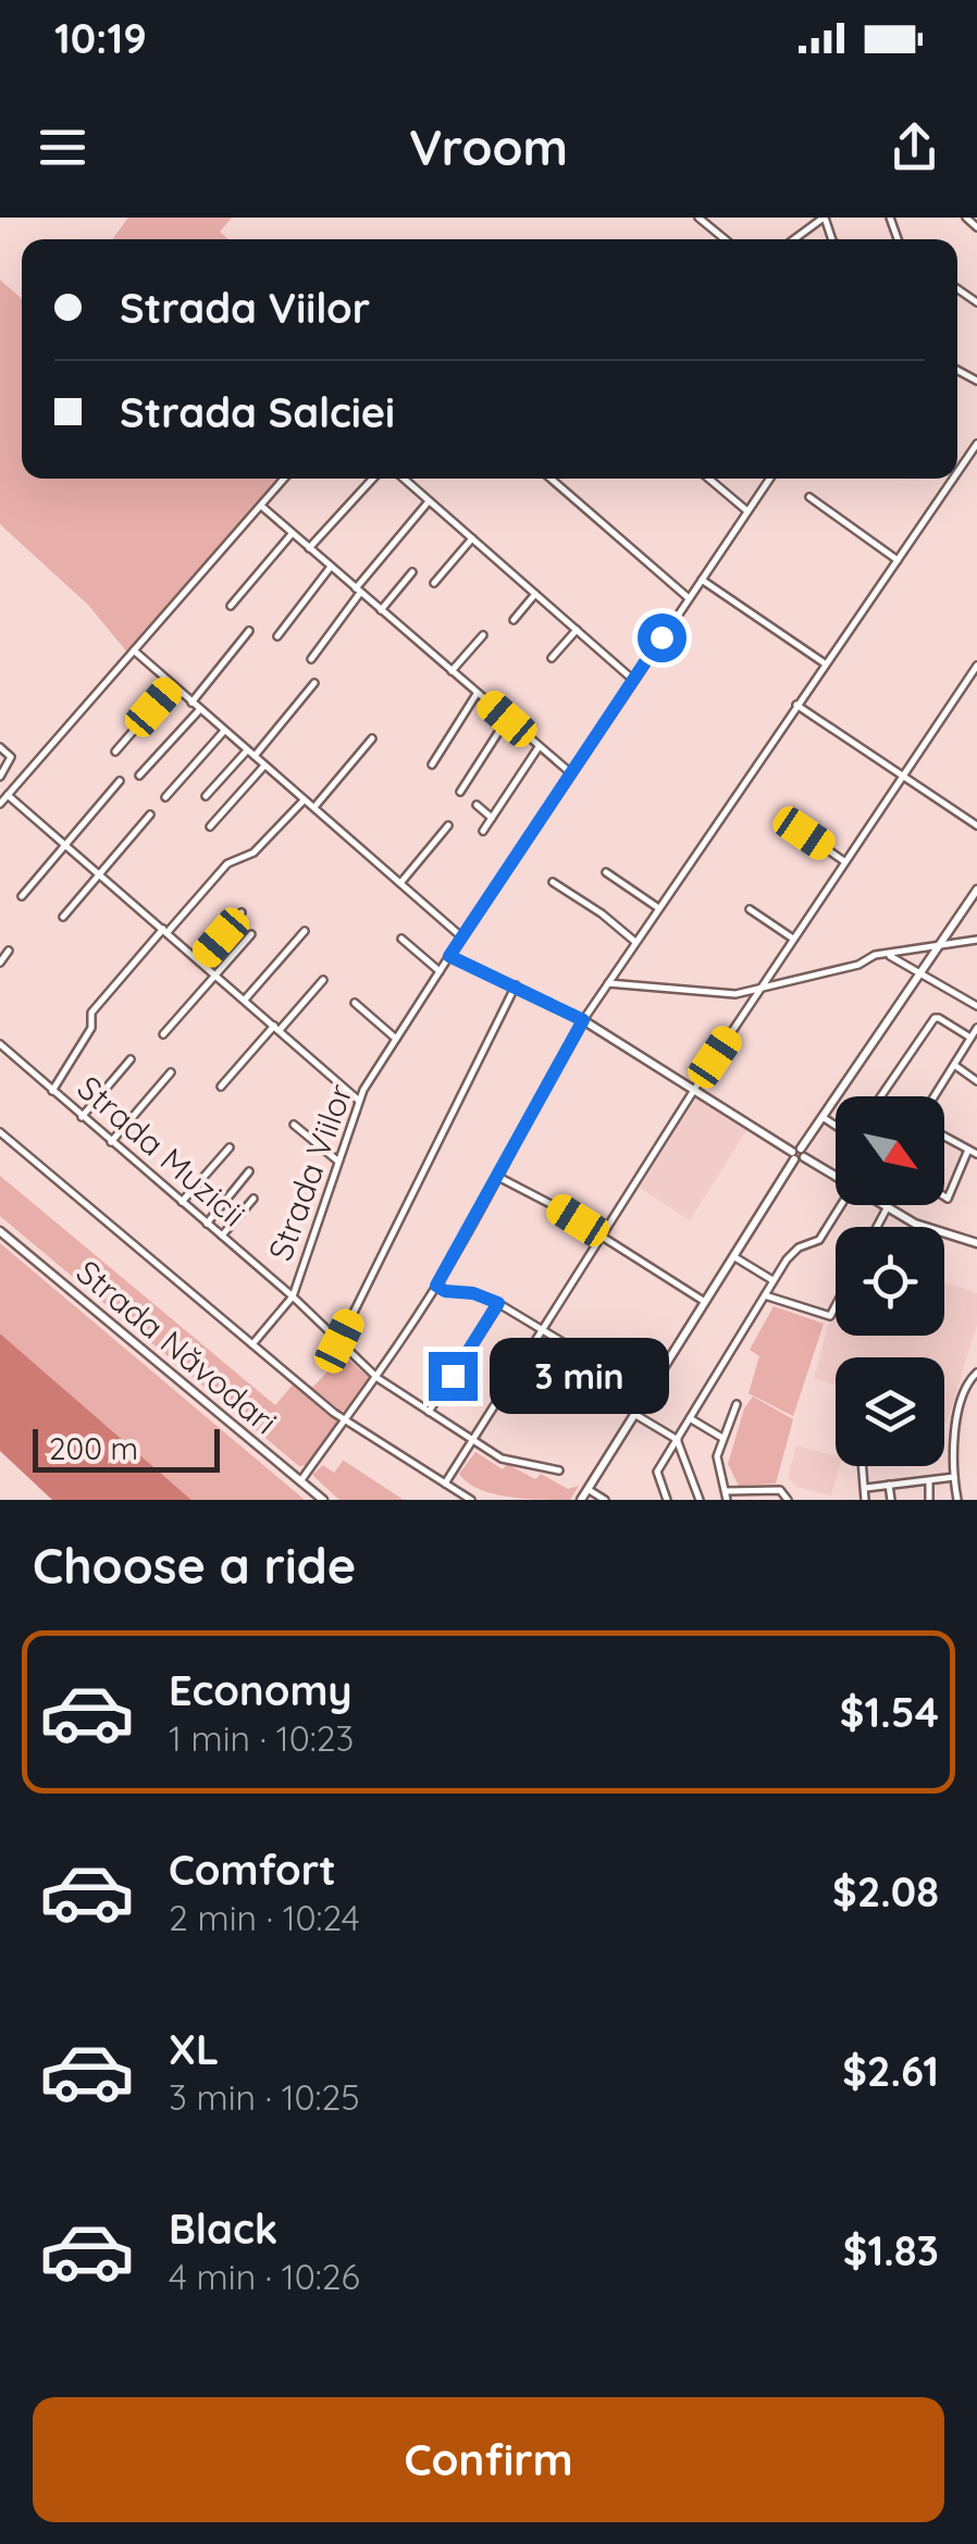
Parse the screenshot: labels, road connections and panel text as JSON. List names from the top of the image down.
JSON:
{
  "streets": {
    "street": ["Strada Muzicii", "Strada Viilor", "Strada Năvodari"]
  },
  "crossings": [
    ["Strada Muzicii", "Strada Viilor"]
  ],
  "scale_bar": "200 m",
  "north": "bottom right",
  "page": {
    "status": "10:19",
    "header": "Vroom",
    "banner": ["Strada Viilor", "Strada Salciei"],
    "bubble": "3 min",
    "scale": "200 m",
    "heading": "Choose a ride",
    "list": [
      {
        "name": "Economy",
        "note": "1 min · 10:23",
        "value": "$1.54"
      },
      {
        "name": "Comfort",
        "note": "2 min · 10:24",
        "value": "$2.08"
      },
      {
        "name": "XL",
        "note": "3 min · 10:25",
        "value": "$2.61"
      },
      {
        "name": "Black",
        "note": "4 min · 10:26",
        "value": "$1.83"
      }
    ],
    "buttons": "Confirm"
  }
}
